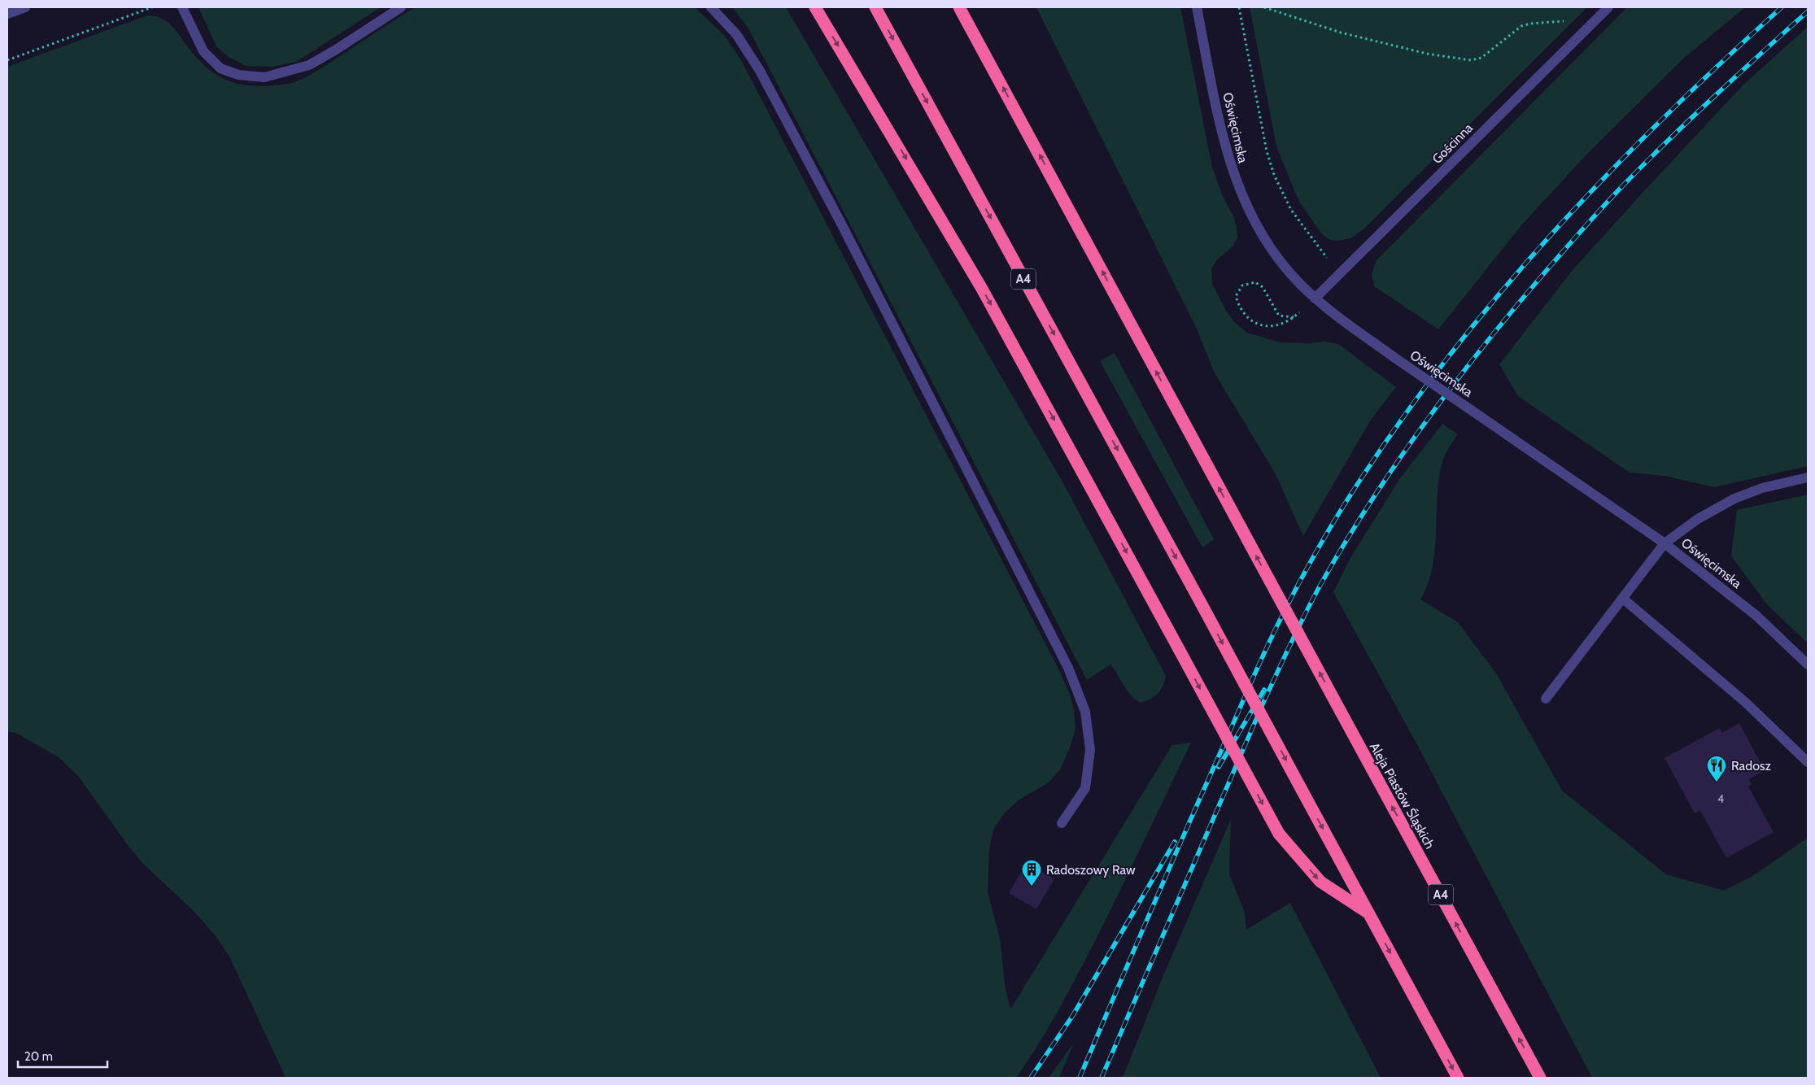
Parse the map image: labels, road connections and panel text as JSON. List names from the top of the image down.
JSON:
{
  "streets": {
    "highway": ["A4", "Aleja Piastów Śląskich"],
    "street": ["Oświęcimska", "Gościnna"]
  },
  "crossings": [
    ["Oświęcimska", "Gościnna"]
  ],
  "places": {
    "restaurant": ["Radosz"],
    "building": ["Radoszowy Raw"]
  },
  "house_numbers": ["4"],
  "scale_bar": "20 m"
}
